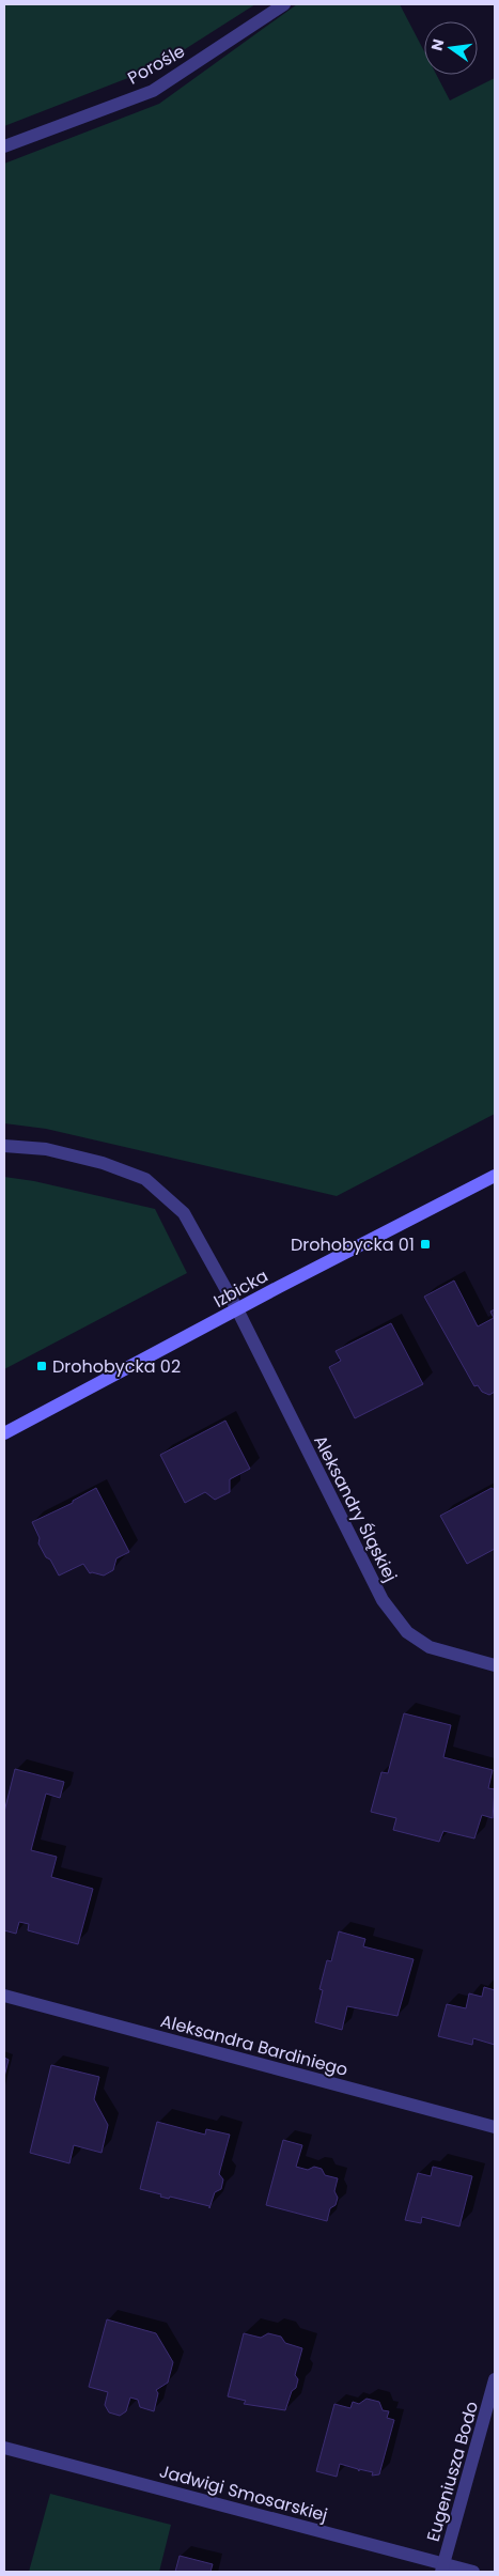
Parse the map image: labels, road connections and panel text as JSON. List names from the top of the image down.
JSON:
{
  "streets": {
    "street": [
      "Porośle",
      "Izbicka",
      "Aleksandry Śląskiej",
      "Aleksandra Bardiniego",
      "Eugeniusza Bodo",
      "Jadwigi Smosarskiej"
    ]
  },
  "crossings": [
    ["Izbicka", "Aleksandry Śląskiej"],
    ["Eugeniusza Bodo", "Jadwigi Smosarskiej"]
  ],
  "places": {
    "transit": ["Drohobycka 01", "Drohobycka 02"]
  },
  "north": "left"
}
